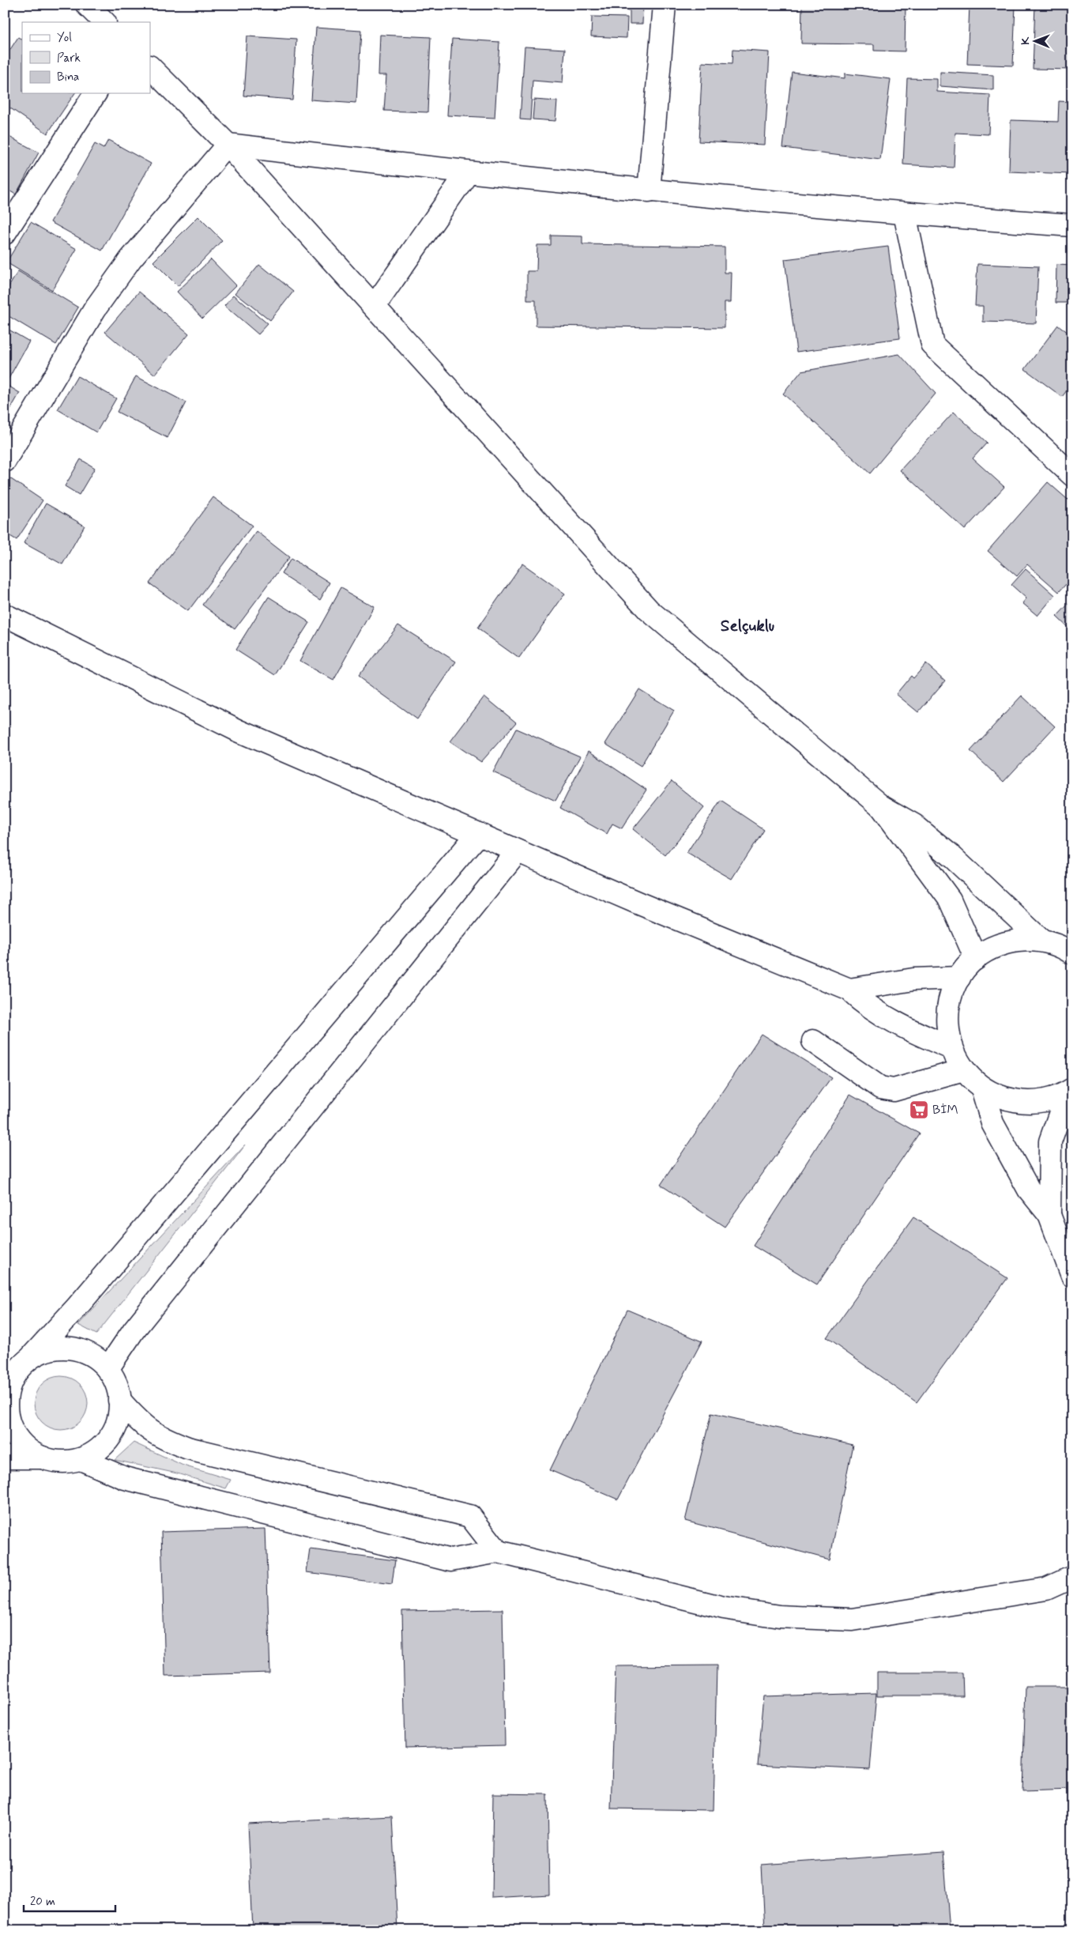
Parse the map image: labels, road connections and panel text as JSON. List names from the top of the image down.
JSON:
{
  "districts": ["Selçuklu"],
  "places": {
    "supermarket": ["BİM"]
  },
  "legend": ["Yol", "Park", "Bina"],
  "scale_bar": "20 m",
  "north": "left"
}
